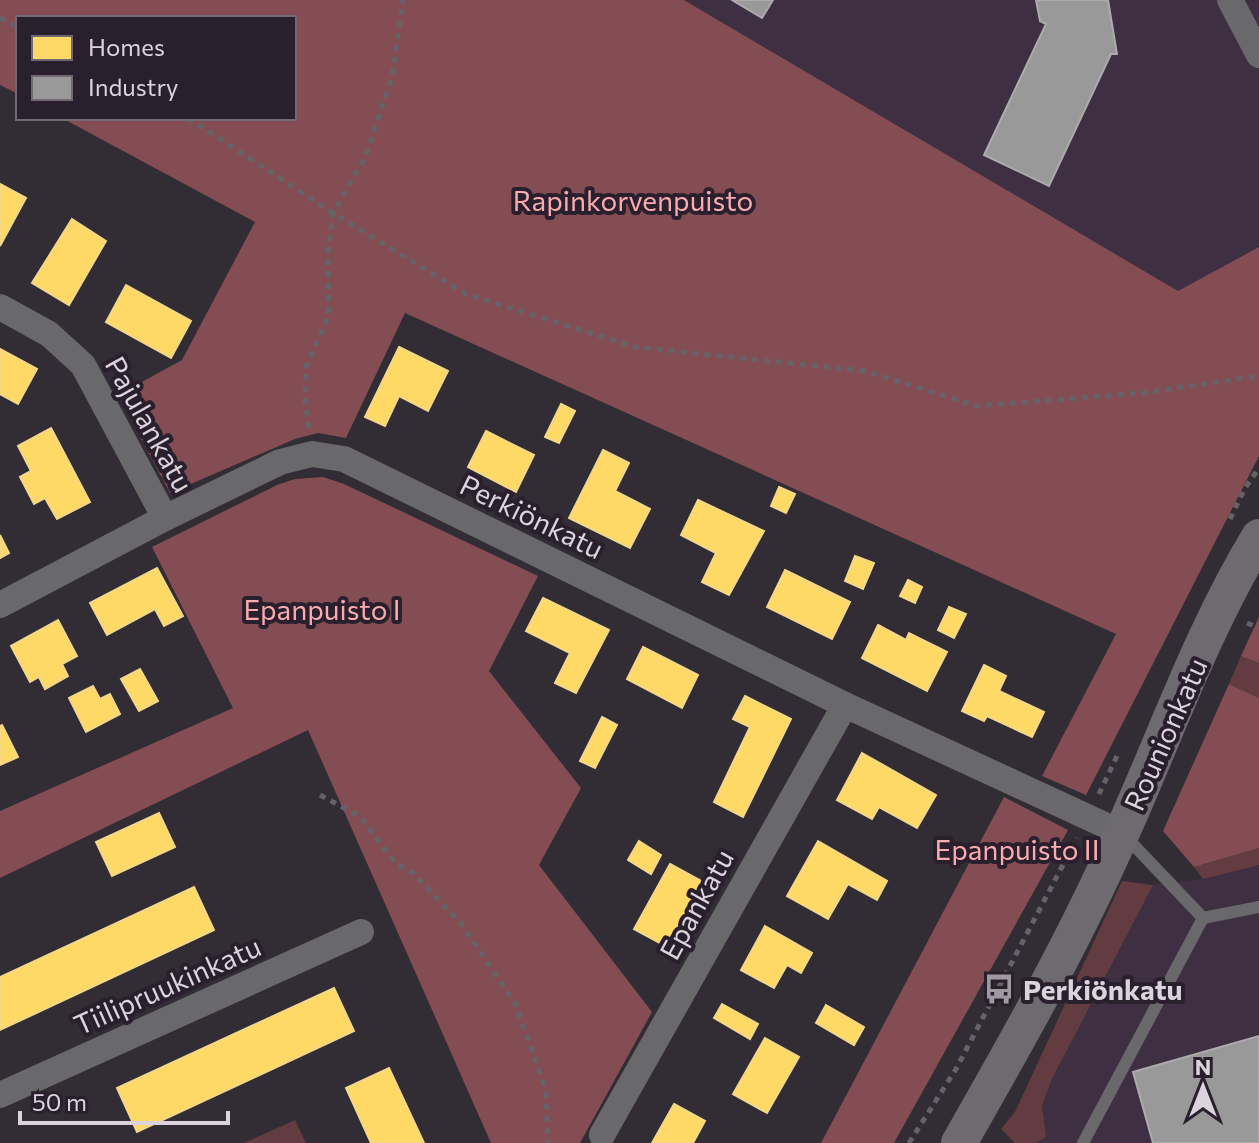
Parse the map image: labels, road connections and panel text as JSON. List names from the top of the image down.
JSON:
{
  "streets": {
    "main road": ["Rounionkatu"],
    "street": [
      "Pajulankatu",
      "Perkiönkatu",
      "Epankatu",
      "Tiilipruukinkatu"
    ]
  },
  "crossings": [
    ["Pajulankatu", "Perkiönkatu"],
    ["Perkiönkatu", "Rounionkatu"],
    ["Perkiönkatu", "Epankatu"]
  ],
  "parks": ["Rapinkorvenpuisto", "Epanpuisto I", "Epanpuisto II"],
  "places": {
    "bus stop": ["Perkiönkatu"]
  },
  "legend": ["Homes", "Industry"],
  "scale_bar": "50 m",
  "north": "top"
}
